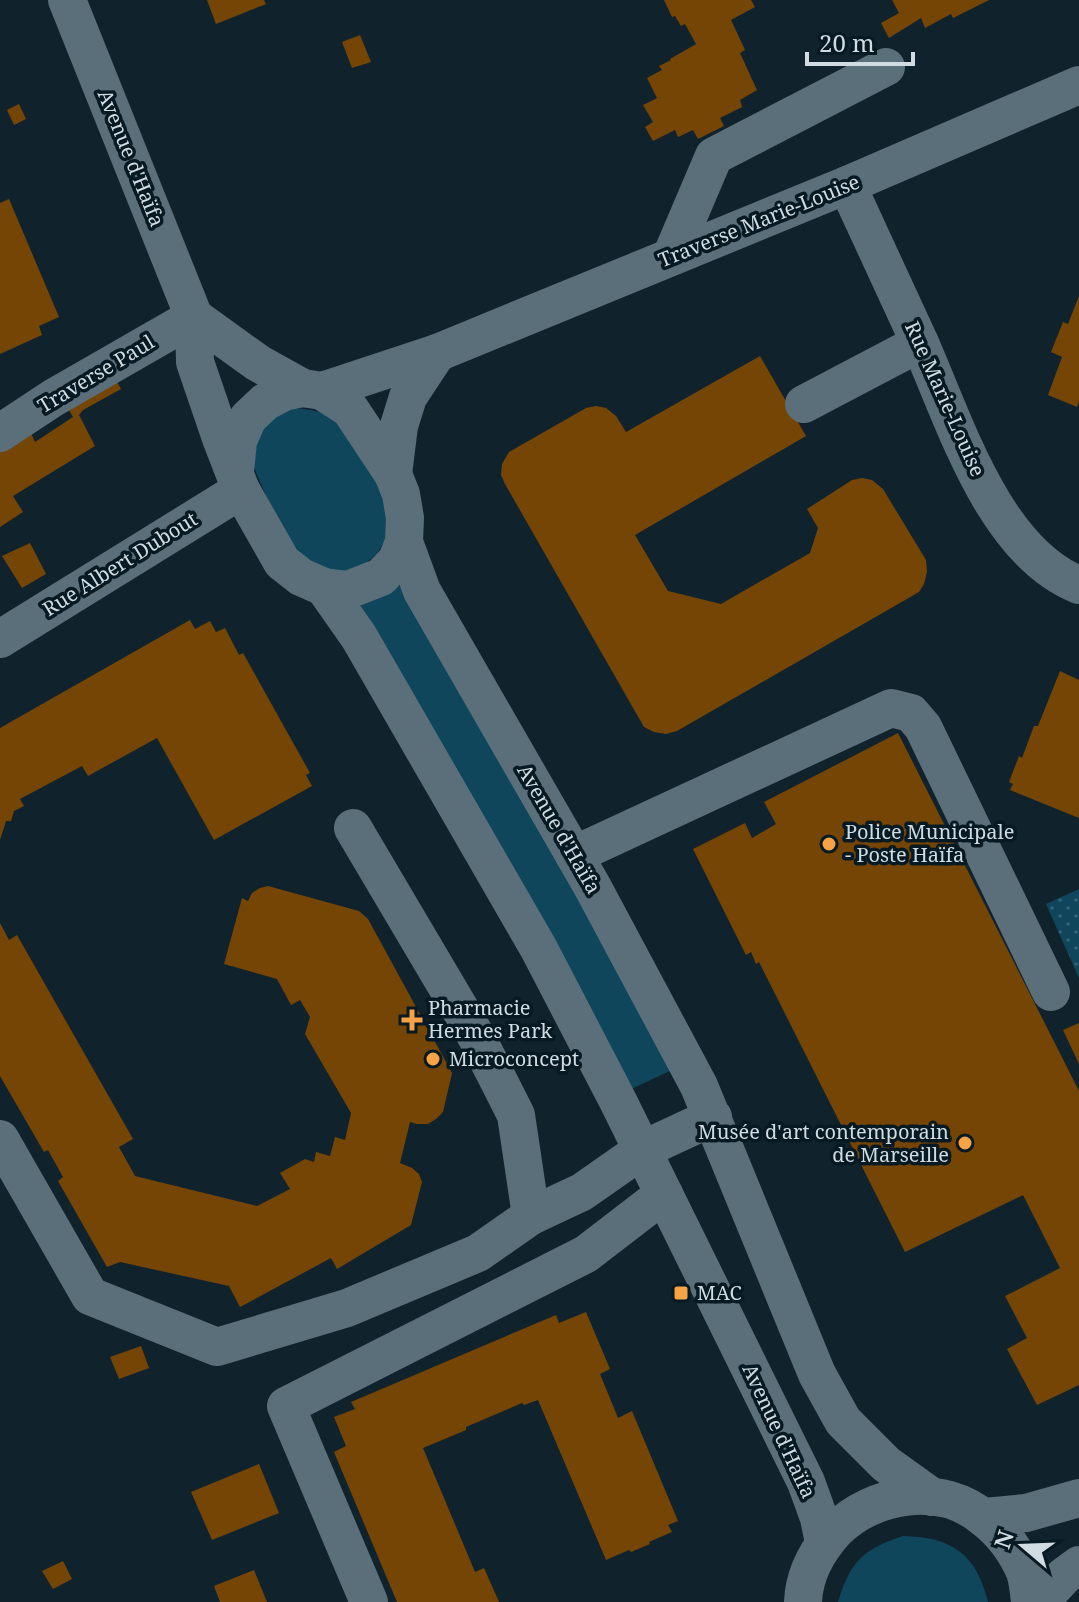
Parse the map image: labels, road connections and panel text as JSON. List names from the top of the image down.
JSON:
{
  "streets": {
    "street": [
      "Avenue d'Haïfa",
      "Traverse Marie-Louise",
      "Traverse Paul",
      "Rue Marie-Louise",
      "Rue Albert Dubout"
    ]
  },
  "crossings": [
    ["Avenue d'Haïfa", "Traverse Marie-Louise"],
    ["Avenue d'Haïfa", "Traverse Paul"],
    ["Avenue d'Haïfa", "Rue Albert Dubout"],
    ["Traverse Marie-Louise", "Rue Marie-Louise"],
    ["Traverse Marie-Louise", "Rue Albert Dubout"]
  ],
  "places": {
    "other": ["Police Municipale - Poste Haïfa", "Microconcept", "Musée d'art contemporain de Marseille"],
    "health": ["Pharmacie Hermes Park"],
    "transit": ["MAC"]
  },
  "scale_bar": "20 m",
  "north": "left"
}
